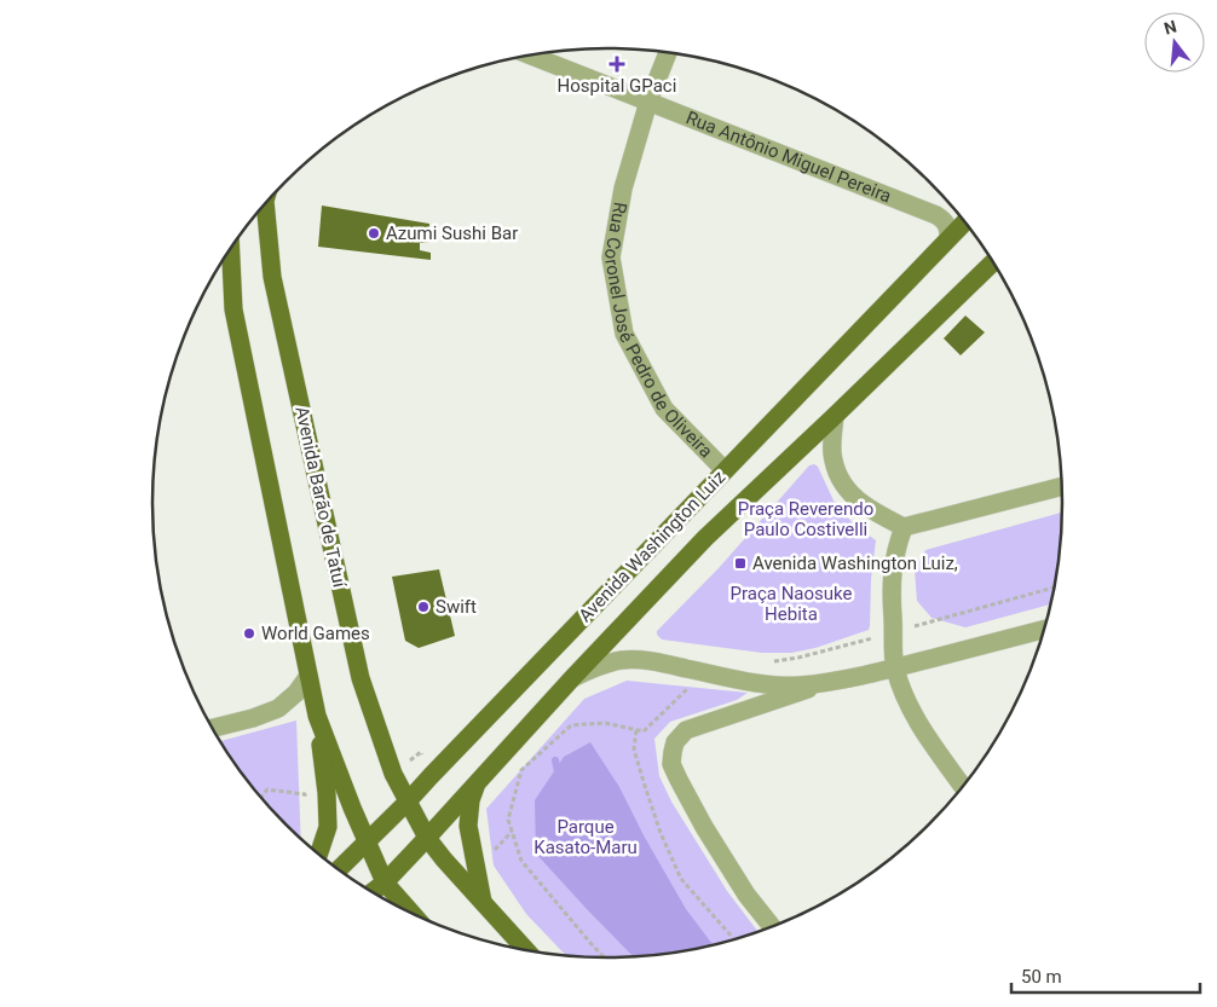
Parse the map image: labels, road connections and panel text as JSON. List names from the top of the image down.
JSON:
{
  "streets": {
    "main road": ["Avenida Barão de Tatuí", "Avenida Washington Luiz"],
    "street": ["Rua Antônio Miguel Pereira", "Rua Coronel José Pedro de Oliveira"]
  },
  "crossings": [
    ["Rua Antônio Miguel Pereira", "Rua Coronel José Pedro de Oliveira"],
    ["Rua Antônio Miguel Pereira", "Avenida Washington Luiz"],
    ["Rua Coronel José Pedro de Oliveira", "Avenida Washington Luiz"],
    ["Avenida Barão de Tatuí", "Avenida Washington Luiz"]
  ],
  "parks": ["Praça Reverendo Paulo Costivelli", "Praça Naosuke Hebita", "Parque Kasato-Maru"],
  "places": {
    "health": ["Hospital GPaci"],
    "other": ["Azumi Sushi Bar", "Swift", "World Games"],
    "transit": ["Avenida Washington Luiz,"]
  },
  "scale_bar": "50 m",
  "north": "top"
}
